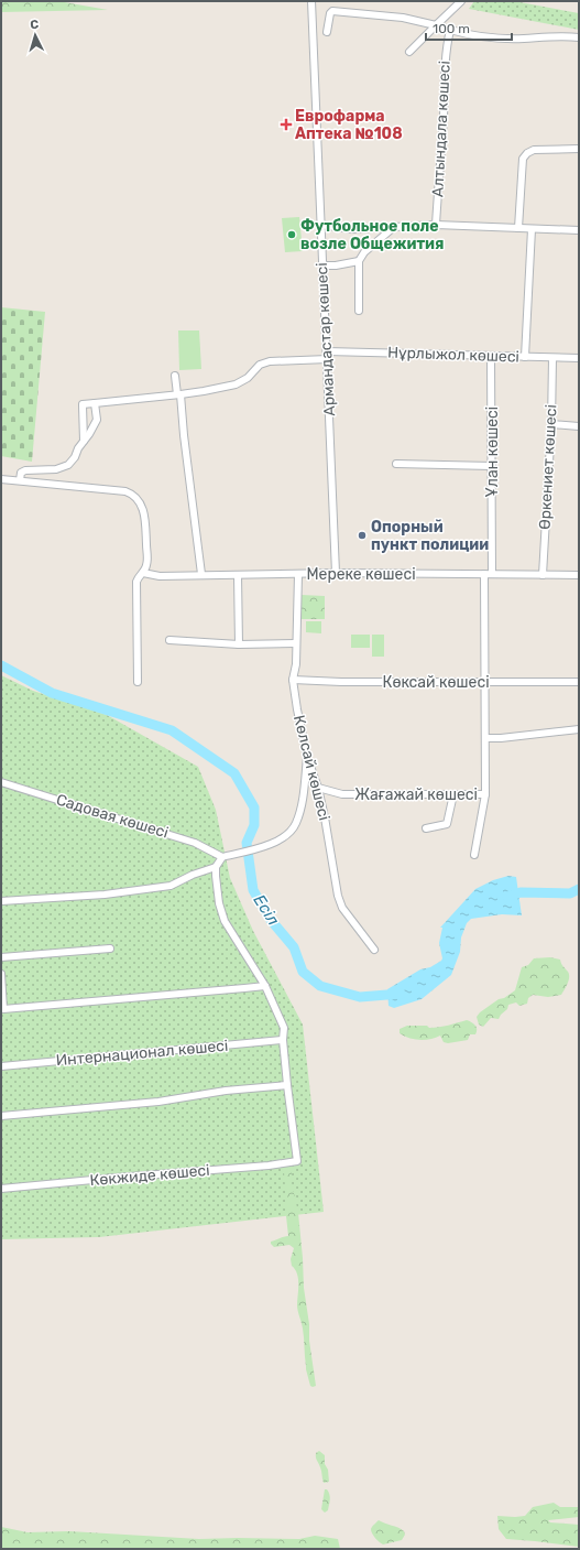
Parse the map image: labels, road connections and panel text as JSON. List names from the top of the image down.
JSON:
{
  "streets": {
    "street": [
      "Алтындала көшесі",
      "Армандастар көшесі",
      "Нұрлыжол көшесі",
      "Ұлан көшесі",
      "Өркениет көшесі",
      "Мереке көшесі",
      "Көксай көшесі",
      "Көлсай көшесі",
      "Жағажай көшесі",
      "Садовая көшесі",
      "Интернационал көшесі",
      "Көкжиде көшесі"
    ]
  },
  "crossings": [
    ["Армандастар көшесі", "Нұрлыжол көшесі"],
    ["Армандастар көшесі", "Мереке көшесі"],
    ["Нұрлыжол көшесі", "Ұлан көшесі"],
    ["Нұрлыжол көшесі", "Өркениет көшесі"],
    ["Ұлан көшесі", "Мереке көшесі"],
    ["Ұлан көшесі", "Көксай көшесі"],
    ["Ұлан көшесі", "Жағажай көшесі"],
    ["Өркениет көшесі", "Мереке көшесі"],
    ["Мереке көшесі", "Көлсай көшесі"],
    ["Көксай көшесі", "Көлсай көшесі"],
    ["Көксай көшесі", "Жағажай көшесі"],
    ["Көлсай көшесі", "Жағажай көшесі"]
  ],
  "water": ["Есіл"],
  "places": {
    "health": ["Еврофарма Аптека №108"],
    "other": ["Футбольное поле возле Общежития", "Опорный пункт полиции"]
  },
  "scale_bar": "100 m",
  "north": "top"
}
